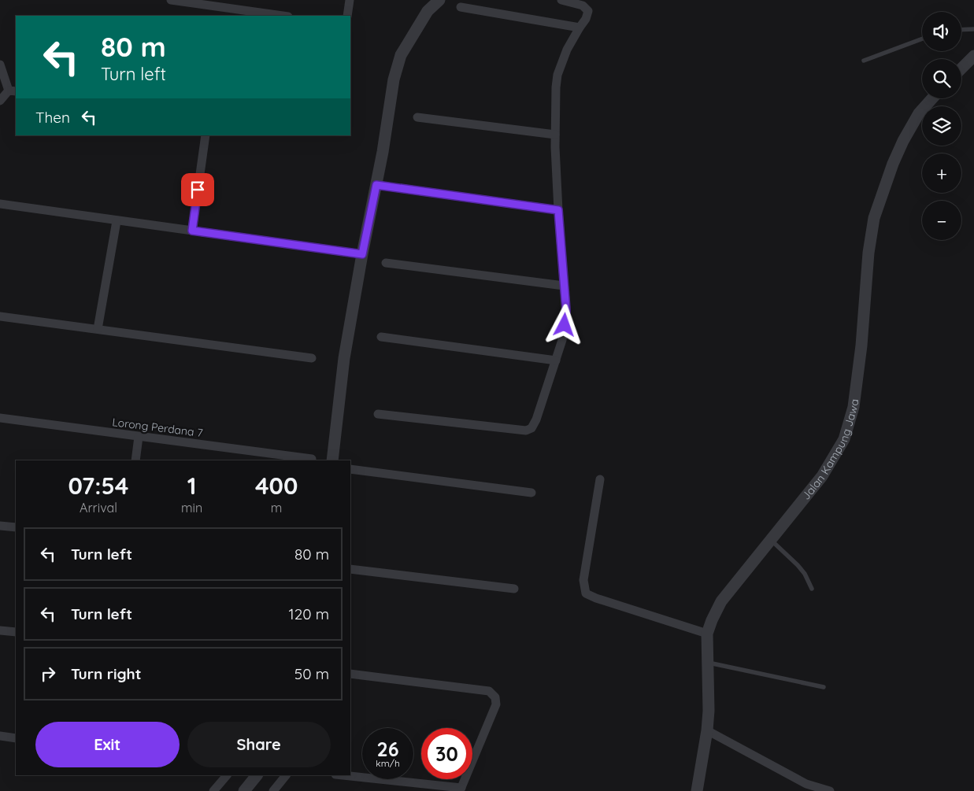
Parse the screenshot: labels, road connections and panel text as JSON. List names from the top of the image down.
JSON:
{
  "streets": {
    "street": ["Lorong Perdana 7", "Jalan Kampung Jawa"]
  },
  "page": {
    "map_buttons": ["+", "−"],
    "turn": ["80 m", "Turn left"],
    "then": "Then",
    "eta": [
      "07:54",
      "Arrival",
      "1",
      "min",
      "400",
      "m"
    ],
    "list": [
      {
        "name": "Turn left",
        "value": "80 m"
      },
      {
        "name": "Turn left",
        "value": "120 m"
      },
      {
        "name": "Turn right",
        "value": "50 m"
      }
    ],
    "buttons": ["Exit", "Share"],
    "speed": "26 km/h",
    "limit": "30"
  }
}
